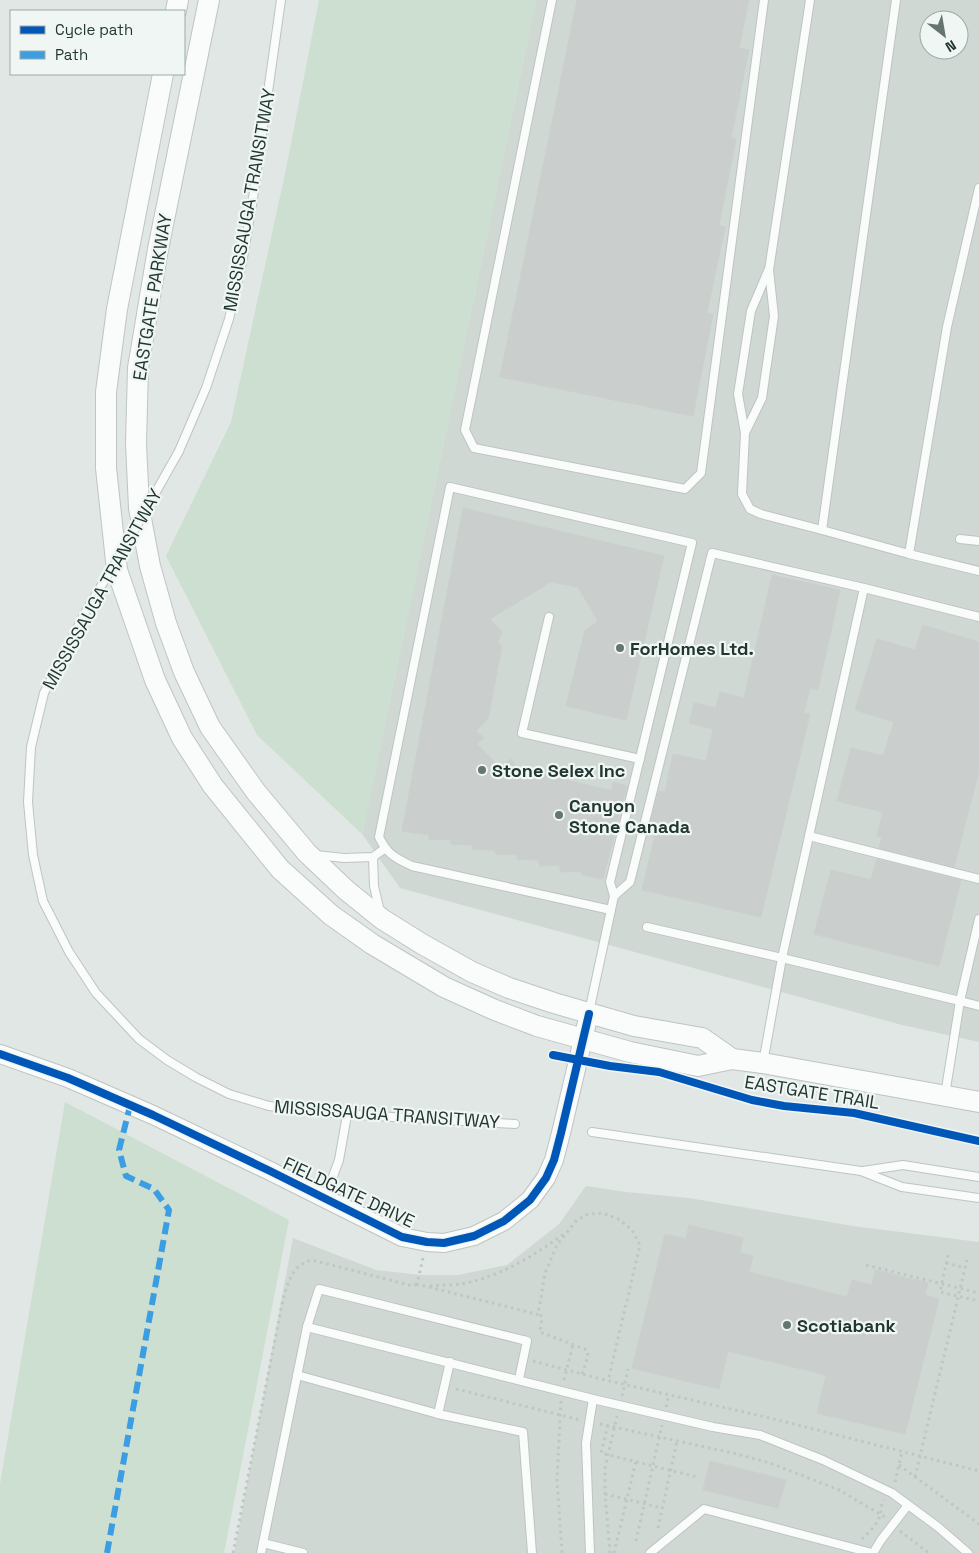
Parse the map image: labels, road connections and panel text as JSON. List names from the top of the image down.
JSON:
{
  "streets": {
    "main road": ["EASTGATE PARKWAY"],
    "street": ["FIELDGATE DRIVE"],
    "lane": ["MISSISSAUGA TRANSITWAY"],
    "cycle path": ["EASTGATE TRAIL"]
  },
  "crossings": [
    ["EASTGATE PARKWAY", "FIELDGATE DRIVE"]
  ],
  "places": [
    "ForHomes Ltd.",
    "Stone Selex Inc",
    "Canyon Stone Canada",
    "Scotiabank"
  ],
  "legend": ["Cycle path", "Path"],
  "north": "bottom right"
}
